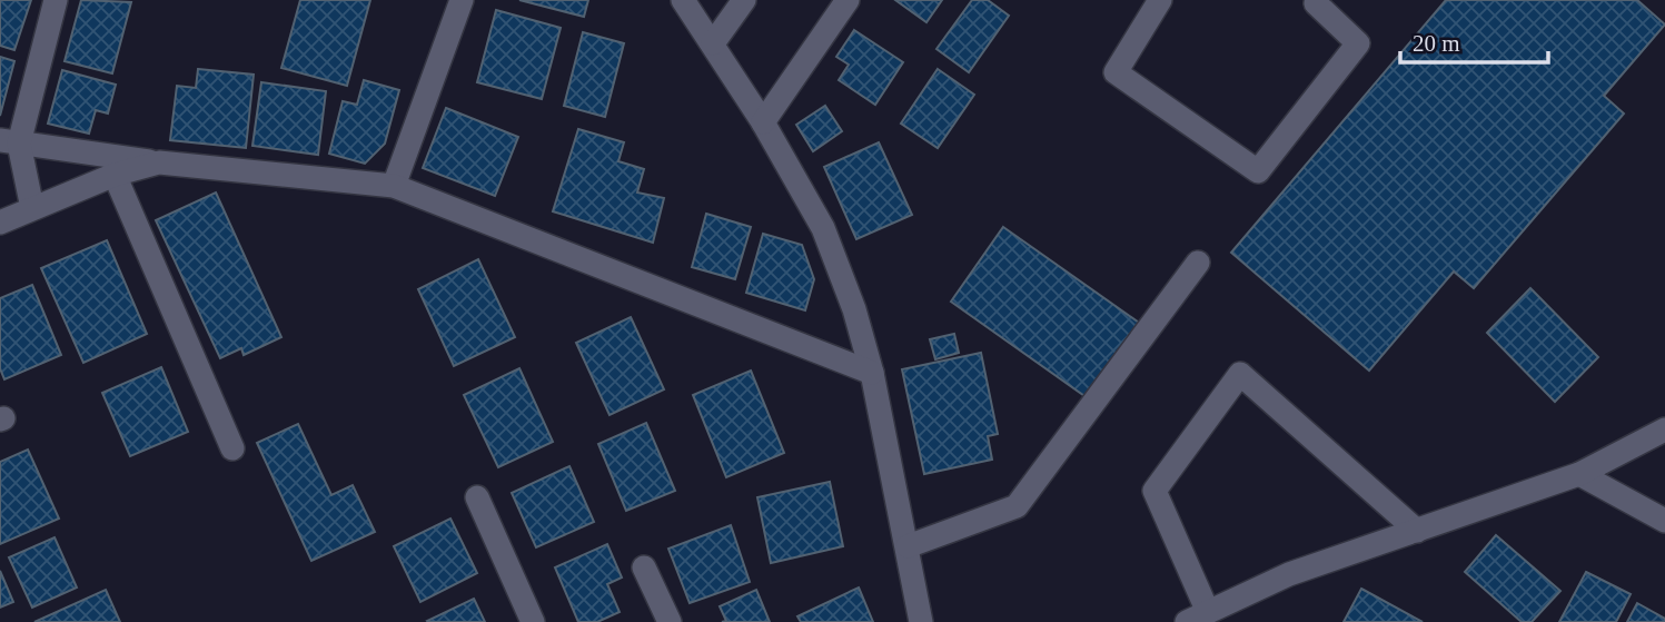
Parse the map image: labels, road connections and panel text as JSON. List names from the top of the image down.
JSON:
{
  "scale_bar": "20 m"
}
